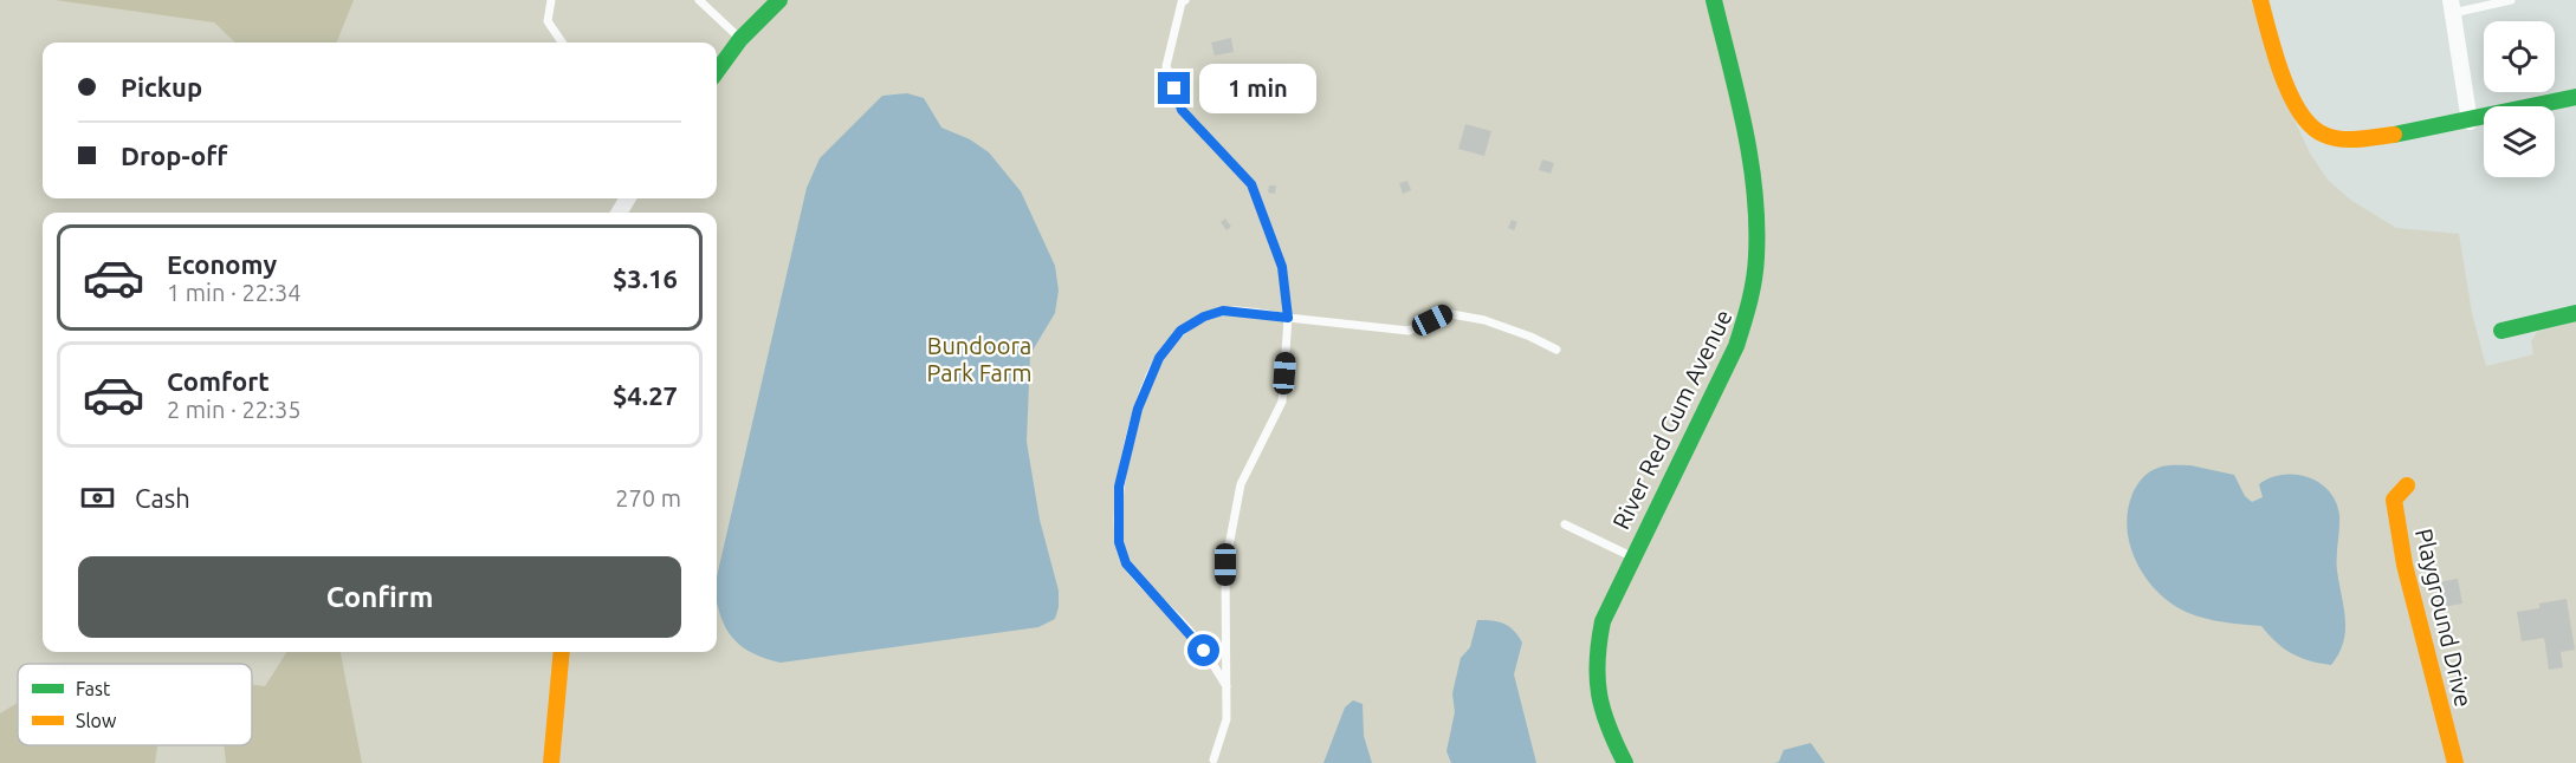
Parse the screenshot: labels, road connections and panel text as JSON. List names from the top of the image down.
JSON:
{
  "streets": {
    "street": ["River Red Gum Avenue", "Playground Drive"]
  },
  "parks": ["Bundoora Park Farm"],
  "legend": ["Fast", "Slow"],
  "page": {
    "banner": ["Pickup", "Drop-off"],
    "bubble": "1 min",
    "list": [
      {
        "name": "Economy",
        "note": "1 min · 22:34",
        "value": "$3.16"
      },
      {
        "name": "Comfort",
        "note": "2 min · 22:35",
        "value": "$4.27"
      }
    ],
    "pay": ["Cash", "270 m"],
    "buttons": "Confirm"
  }
}
